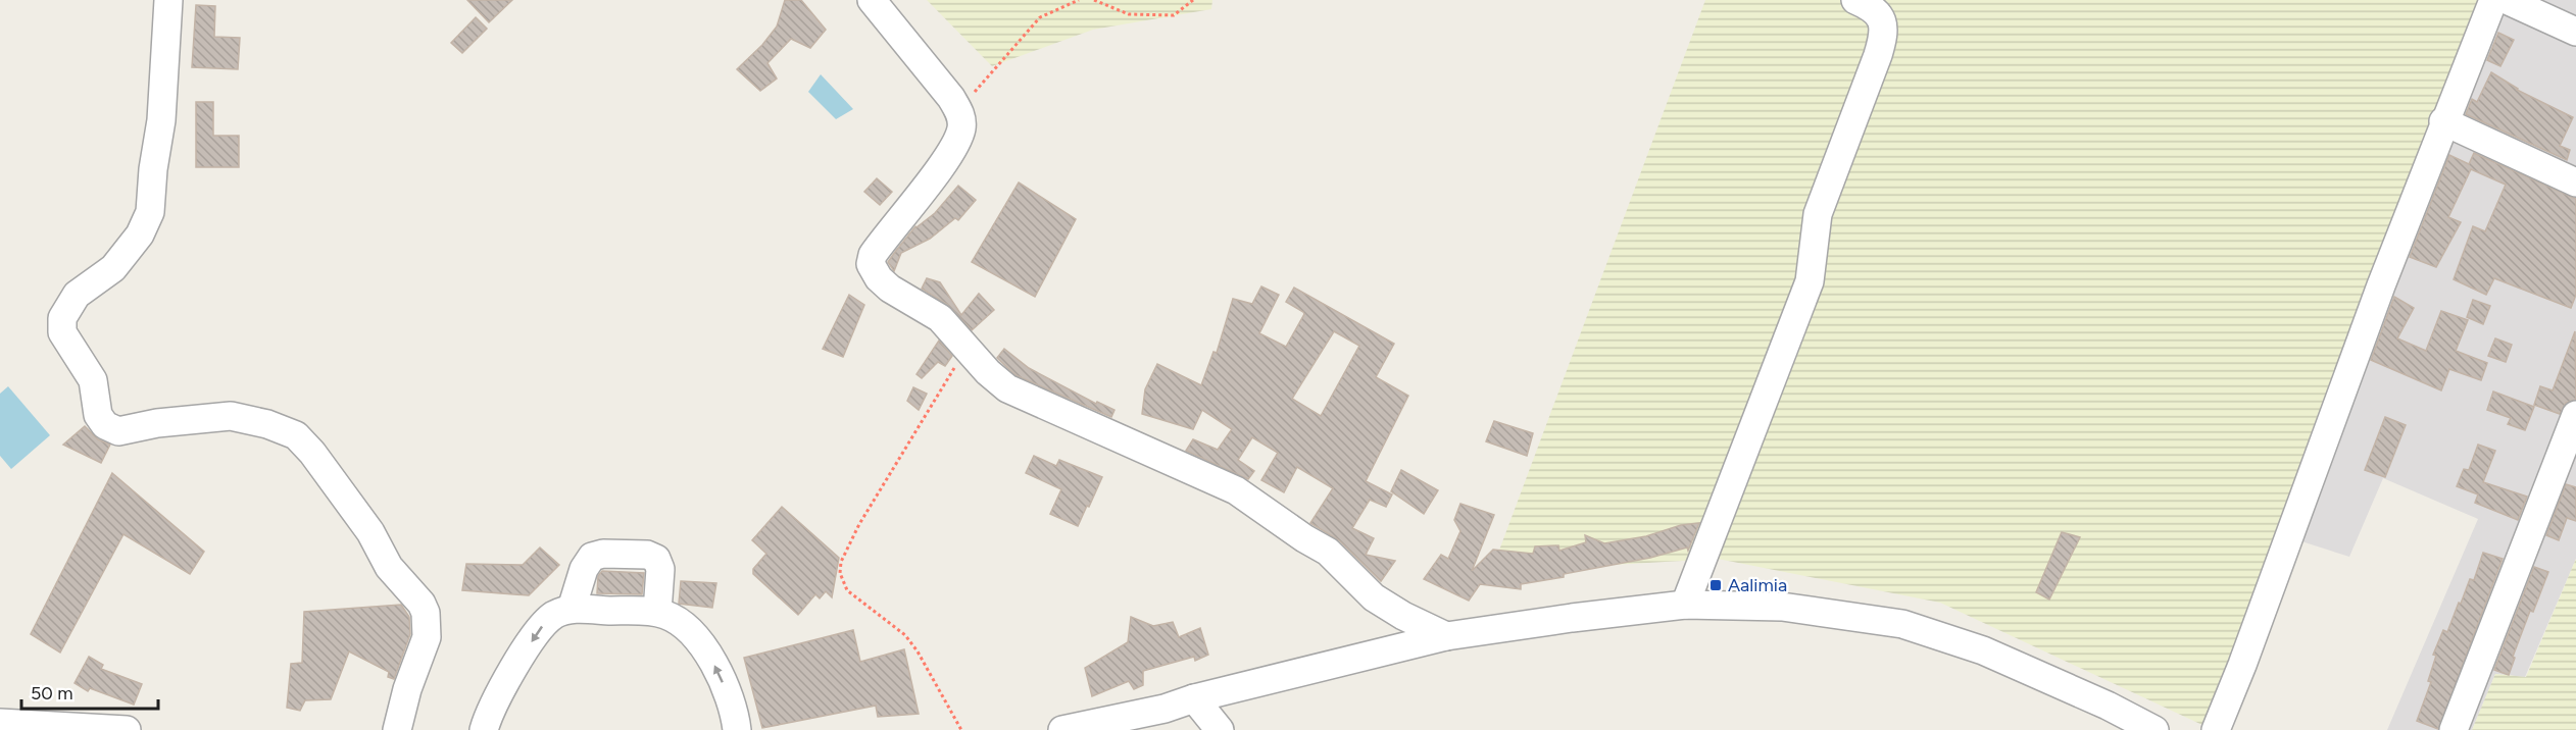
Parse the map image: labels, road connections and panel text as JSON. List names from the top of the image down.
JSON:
{
  "places": {
    "transit": ["Aalimia"]
  },
  "scale_bar": "50 m"
}
